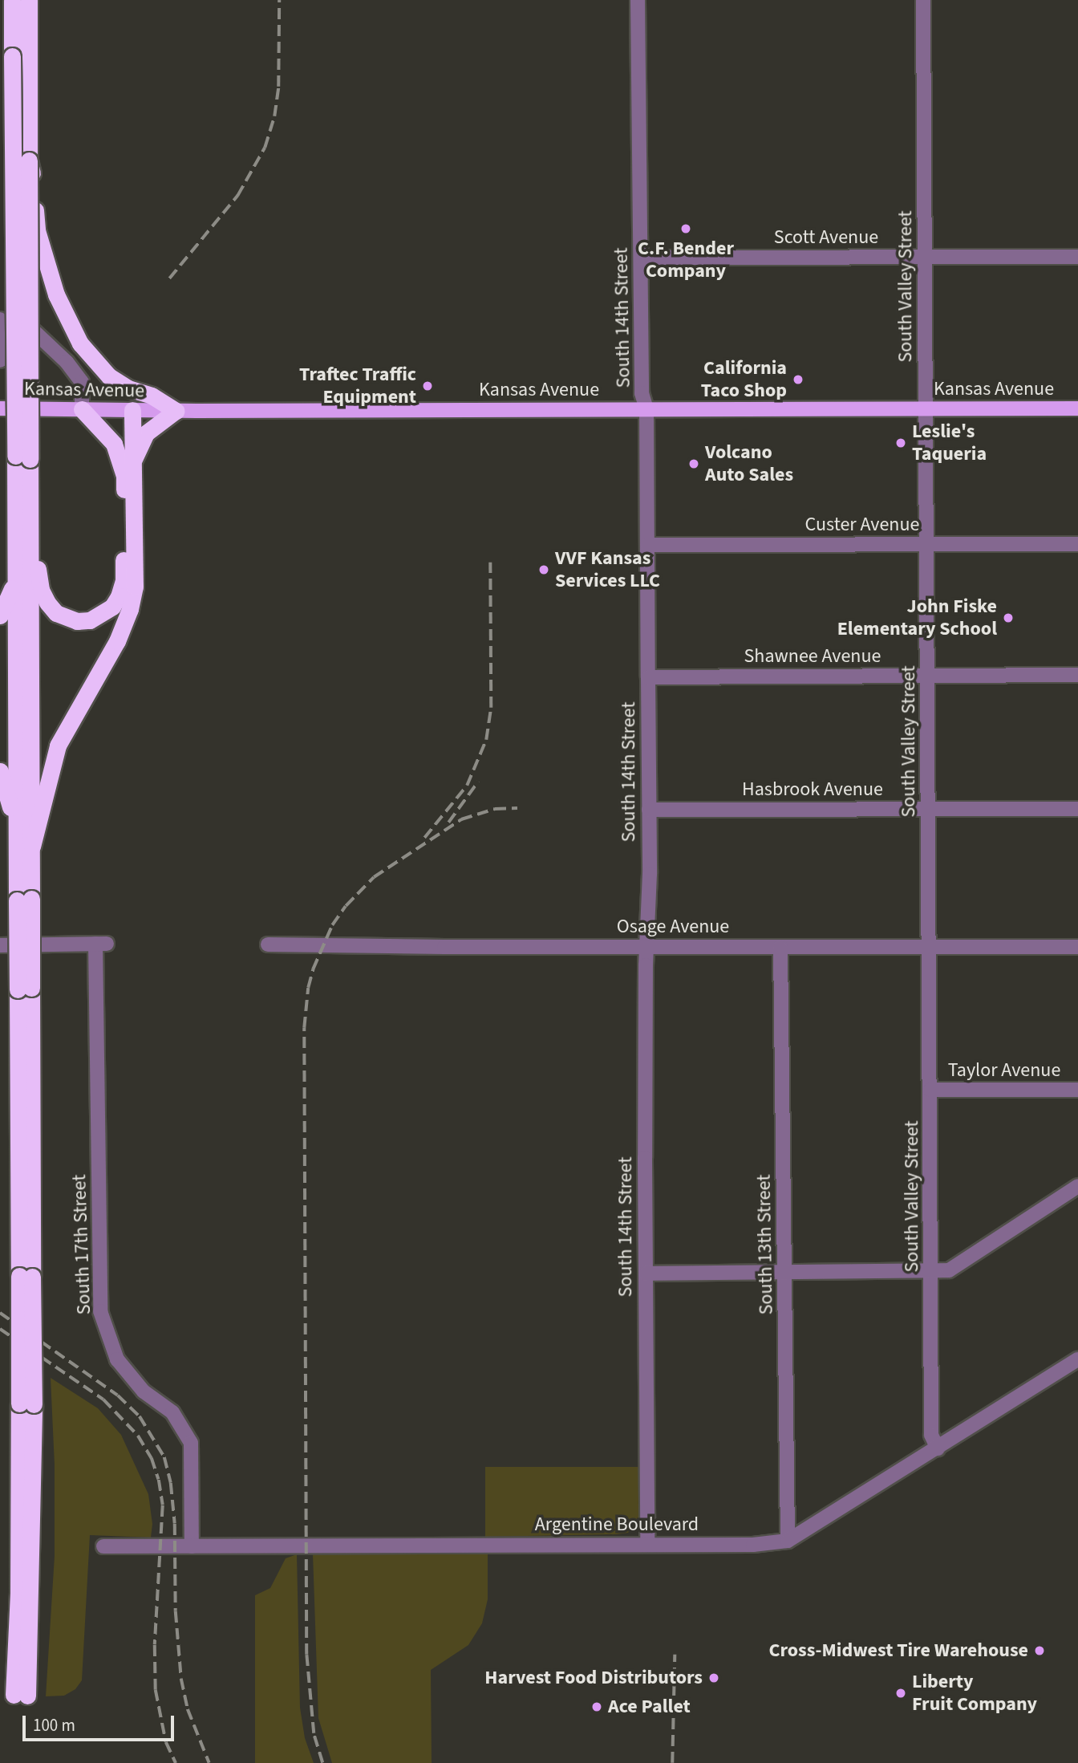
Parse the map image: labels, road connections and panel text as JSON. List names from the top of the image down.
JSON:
{
  "streets": {
    "main road": ["Kansas Avenue"],
    "street": [
      "Scott Avenue",
      "South Valley Street",
      "South 14th Street",
      "Custer Avenue",
      "Shawnee Avenue",
      "Hasbrook Avenue",
      "Osage Avenue",
      "Taylor Avenue",
      "South 17th Street",
      "South 13th Street",
      "Argentine Boulevard"
    ]
  },
  "crossings": [
    ["Scott Avenue", "South Valley Street"],
    ["Scott Avenue", "South 14th Street"],
    ["South Valley Street", "Kansas Avenue"],
    ["South Valley Street", "Custer Avenue"],
    ["South Valley Street", "Shawnee Avenue"],
    ["South Valley Street", "Hasbrook Avenue"],
    ["South Valley Street", "Osage Avenue"],
    ["South Valley Street", "Taylor Avenue"],
    ["South Valley Street", "Argentine Boulevard"],
    ["South 14th Street", "Kansas Avenue"],
    ["South 14th Street", "Custer Avenue"],
    ["South 14th Street", "Shawnee Avenue"],
    ["South 14th Street", "Hasbrook Avenue"],
    ["South 14th Street", "Osage Avenue"],
    ["South 14th Street", "Argentine Boulevard"],
    ["Osage Avenue", "South 13th Street"],
    ["South 17th Street", "Argentine Boulevard"],
    ["South 13th Street", "Argentine Boulevard"]
  ],
  "places": [
    "C.F. Bender Company",
    "California Taco Shop",
    "Traftec Traffic Equipment",
    "Leslie's Taqueria",
    "Volcano Auto Sales",
    "VVF Kansas Services LLC",
    "John Fiske Elementary School",
    "Cross-Midwest Tire Warehouse",
    "Harvest Food Distributors",
    "Liberty Fruit Company",
    "Ace Pallet"
  ],
  "scale_bar": "100 m"
}
